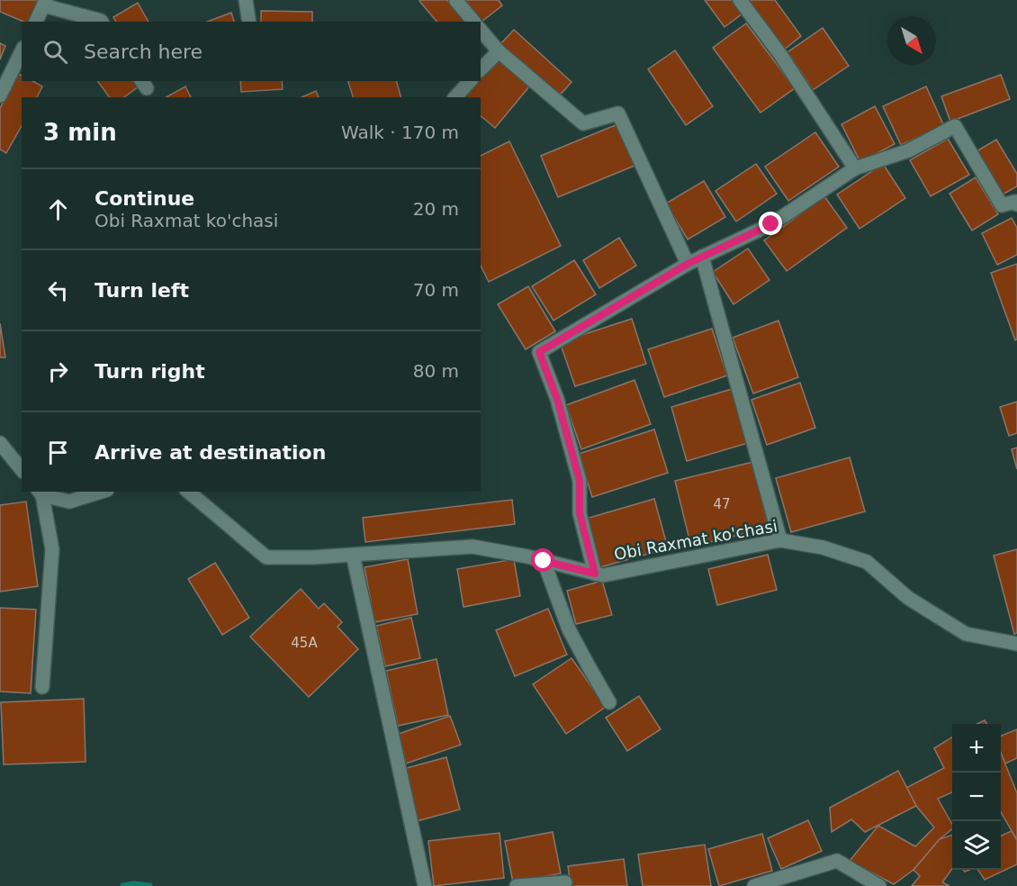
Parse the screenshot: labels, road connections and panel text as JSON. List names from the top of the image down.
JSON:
{
  "streets": {
    "street": ["Obi Raxmat ko'chasi"]
  },
  "house_numbers": ["47", "45А"],
  "north": "bottom right",
  "page": {
    "search": "Search here",
    "heading": ["3 min", "Walk · 170 m"],
    "list": [
      ["Continue", "Obi Raxmat ko'chasi", "20 m"],
      ["Turn left", "70 m"],
      ["Turn right", "80 m"],
      "Arrive at destination"
    ],
    "map_buttons": ["+", "−"]
  }
}
